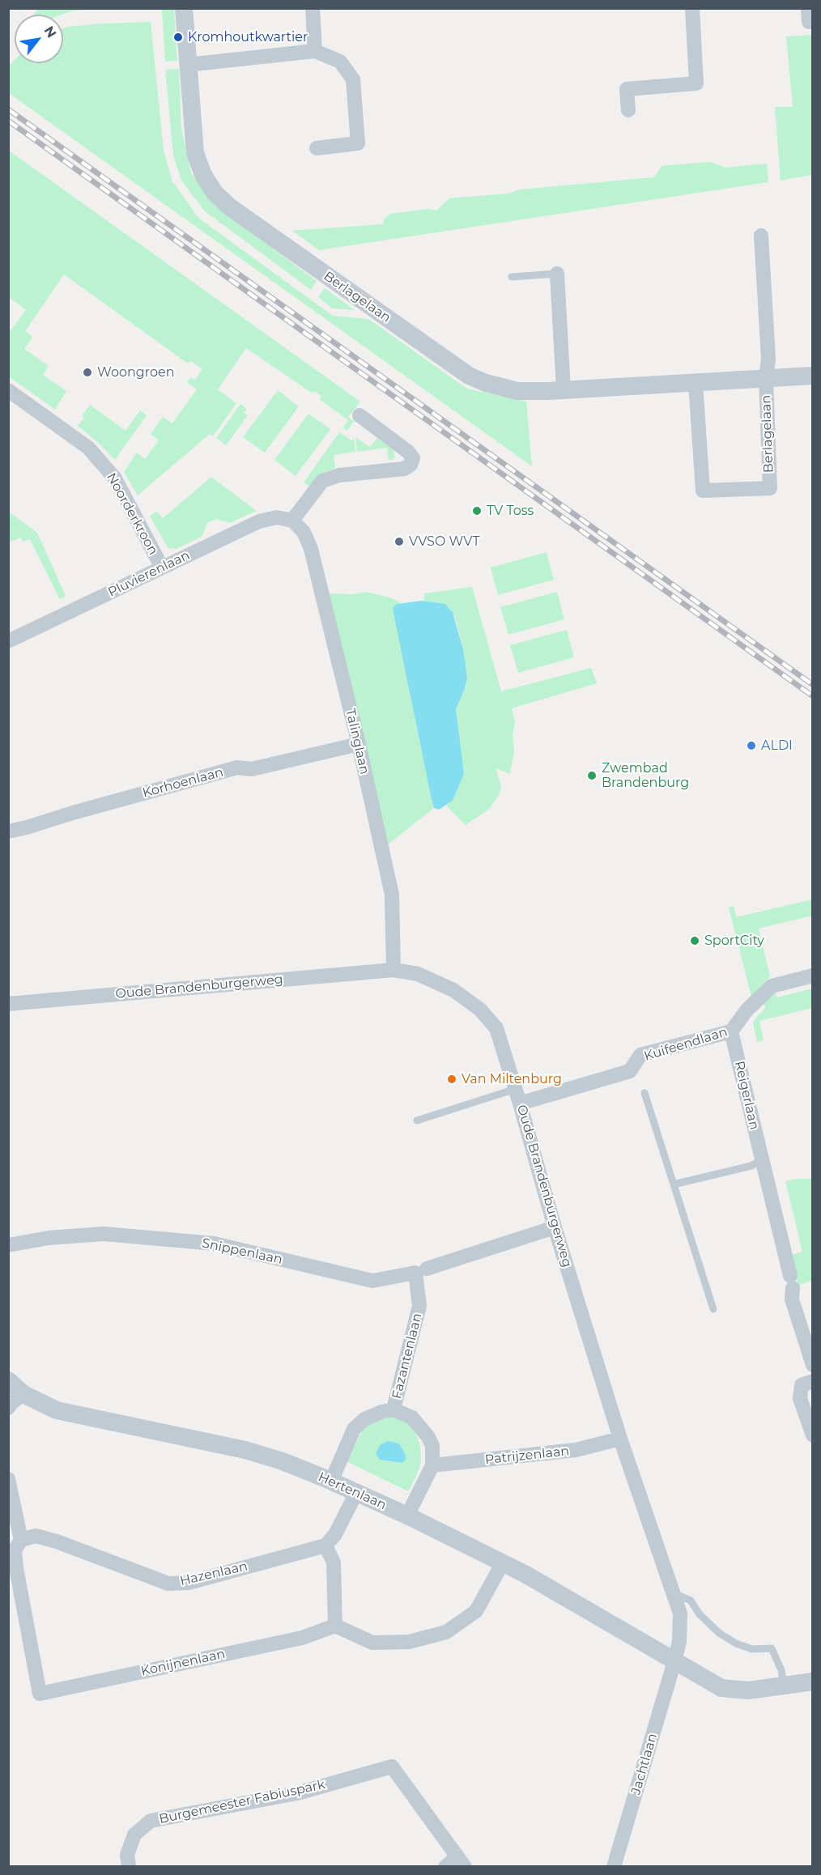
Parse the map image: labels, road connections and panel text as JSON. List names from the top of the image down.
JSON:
{
  "streets": {
    "street": [
      "Berlagelaan",
      "Noorderkroon",
      "Pluvierenlaan",
      "Talinglaan",
      "Korhoenlaan",
      "Oude Brandenburgerweg",
      "Kuifeendlaan",
      "Reigerlaan",
      "Snippenlaan",
      "Fazantenlaan",
      "Patrijzenlaan",
      "Hertenlaan",
      "Hazenlaan",
      "Konijnenlaan",
      "Jachtlaan",
      "Burgemeester Fabiuspark"
    ]
  },
  "crossings": [
    ["Noorderkroon", "Pluvierenlaan"],
    ["Pluvierenlaan", "Talinglaan"],
    ["Talinglaan", "Korhoenlaan"],
    ["Talinglaan", "Oude Brandenburgerweg"],
    ["Oude Brandenburgerweg", "Kuifeendlaan"],
    ["Oude Brandenburgerweg", "Snippenlaan"],
    ["Oude Brandenburgerweg", "Patrijzenlaan"],
    ["Oude Brandenburgerweg", "Hertenlaan"],
    ["Oude Brandenburgerweg", "Jachtlaan"],
    ["Kuifeendlaan", "Reigerlaan"],
    ["Snippenlaan", "Fazantenlaan"],
    ["Fazantenlaan", "Patrijzenlaan"],
    ["Fazantenlaan", "Hertenlaan"],
    ["Patrijzenlaan", "Hertenlaan"],
    ["Hertenlaan", "Jachtlaan"],
    ["Hazenlaan", "Konijnenlaan"]
  ],
  "places": [
    "Kromhoutkwartier",
    "Woongroen",
    "TV Toss",
    "VVSO WVT",
    "ALDI",
    "Zwembad Brandenburg",
    "SportCity",
    "Van Miltenburg"
  ],
  "north": "top right"
}
